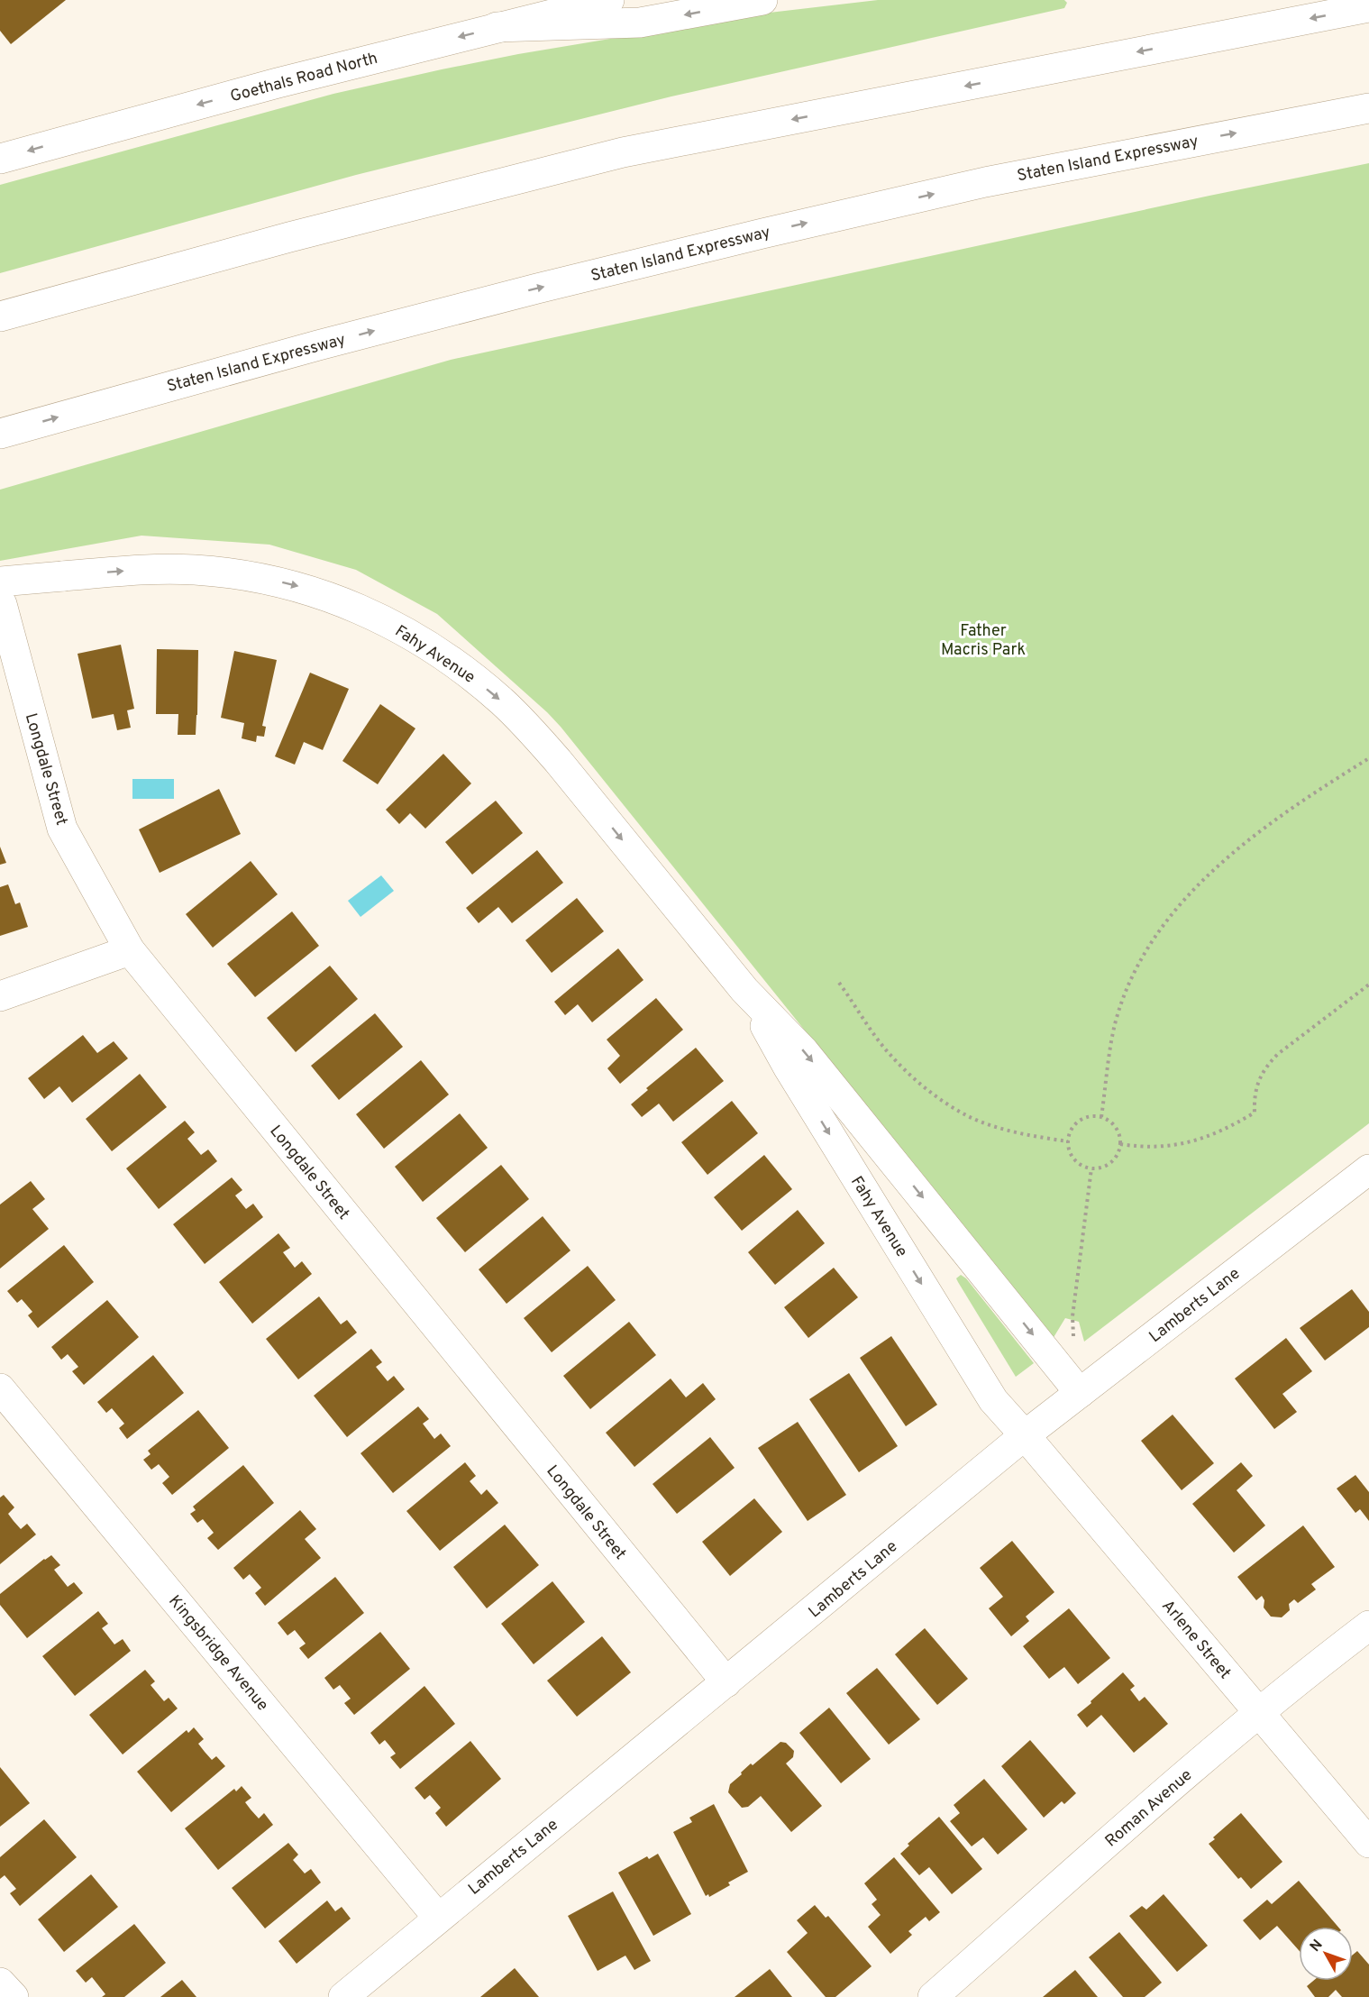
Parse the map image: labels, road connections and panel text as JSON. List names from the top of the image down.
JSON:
{
  "streets": {
    "main road": [
      "Goethals Road North",
      "Staten Island Expressway",
      "Fahy Avenue",
      "Longdale Street",
      "Lamberts Lane",
      "Arlene Street",
      "Kingsbridge Avenue",
      "Roman Avenue"
    ]
  },
  "crossings": [
    ["Fahy Avenue", "Longdale Street"],
    ["Fahy Avenue", "Lamberts Lane"],
    ["Fahy Avenue", "Arlene Street"],
    ["Longdale Street", "Lamberts Lane"],
    ["Lamberts Lane", "Arlene Street"],
    ["Lamberts Lane", "Kingsbridge Avenue"],
    ["Arlene Street", "Roman Avenue"]
  ],
  "one_way": ["Fahy Avenue"],
  "parks": ["Father Macris Park"],
  "north": "top left"
}
